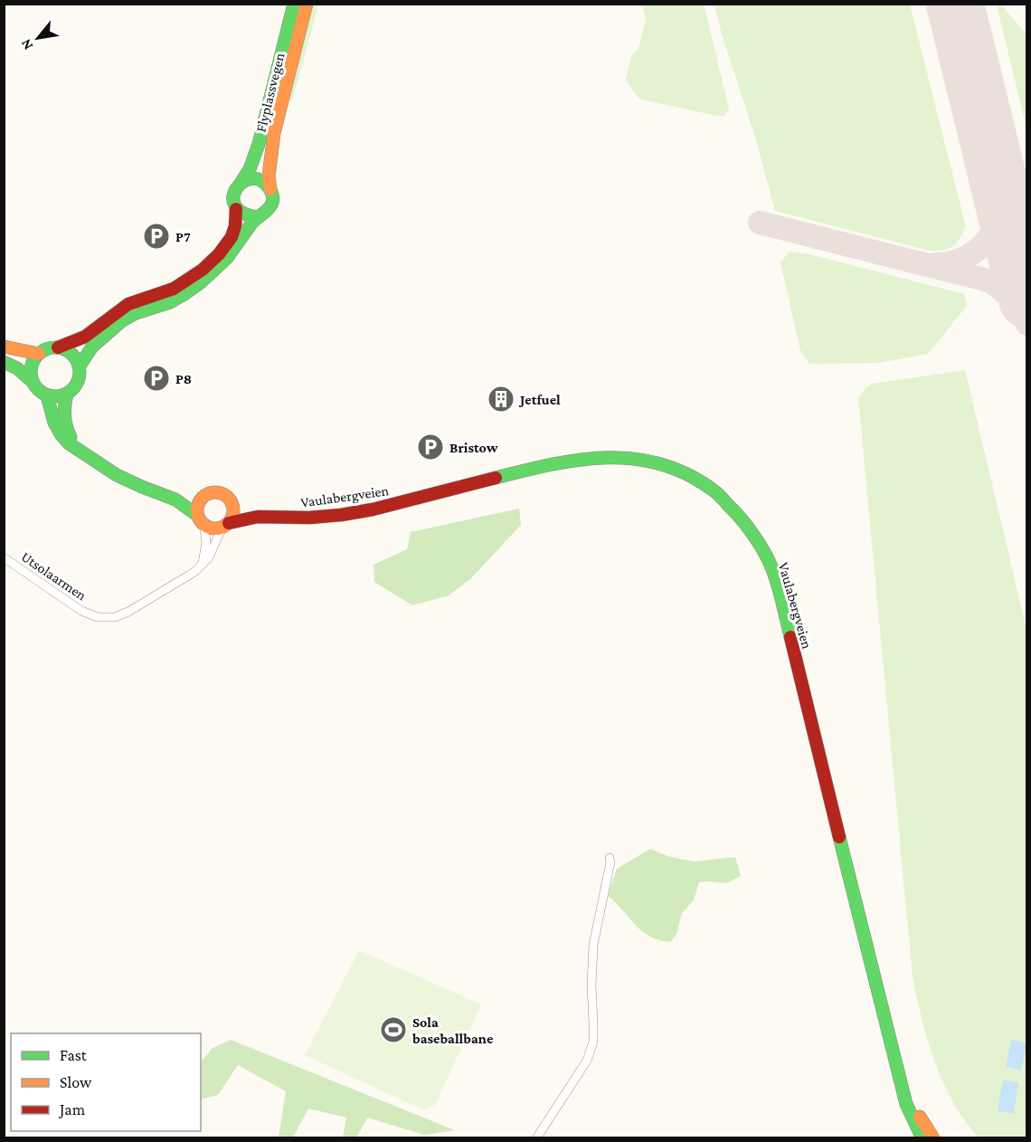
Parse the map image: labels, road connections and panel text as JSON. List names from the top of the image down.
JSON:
{
  "streets": {
    "main road": ["Flyplassvegen", "Vaulabergveien"],
    "street": ["Utsolaarmen"]
  },
  "crossings": [
    ["Vaulabergveien", "Utsolaarmen"]
  ],
  "places": {
    "parking": ["P7", "P8", "Bristow"],
    "building": ["Jetfuel"],
    "sports": ["Sola baseballbane"]
  },
  "legend": ["Fast", "Slow", "Jam"],
  "north": "bottom left"
}
